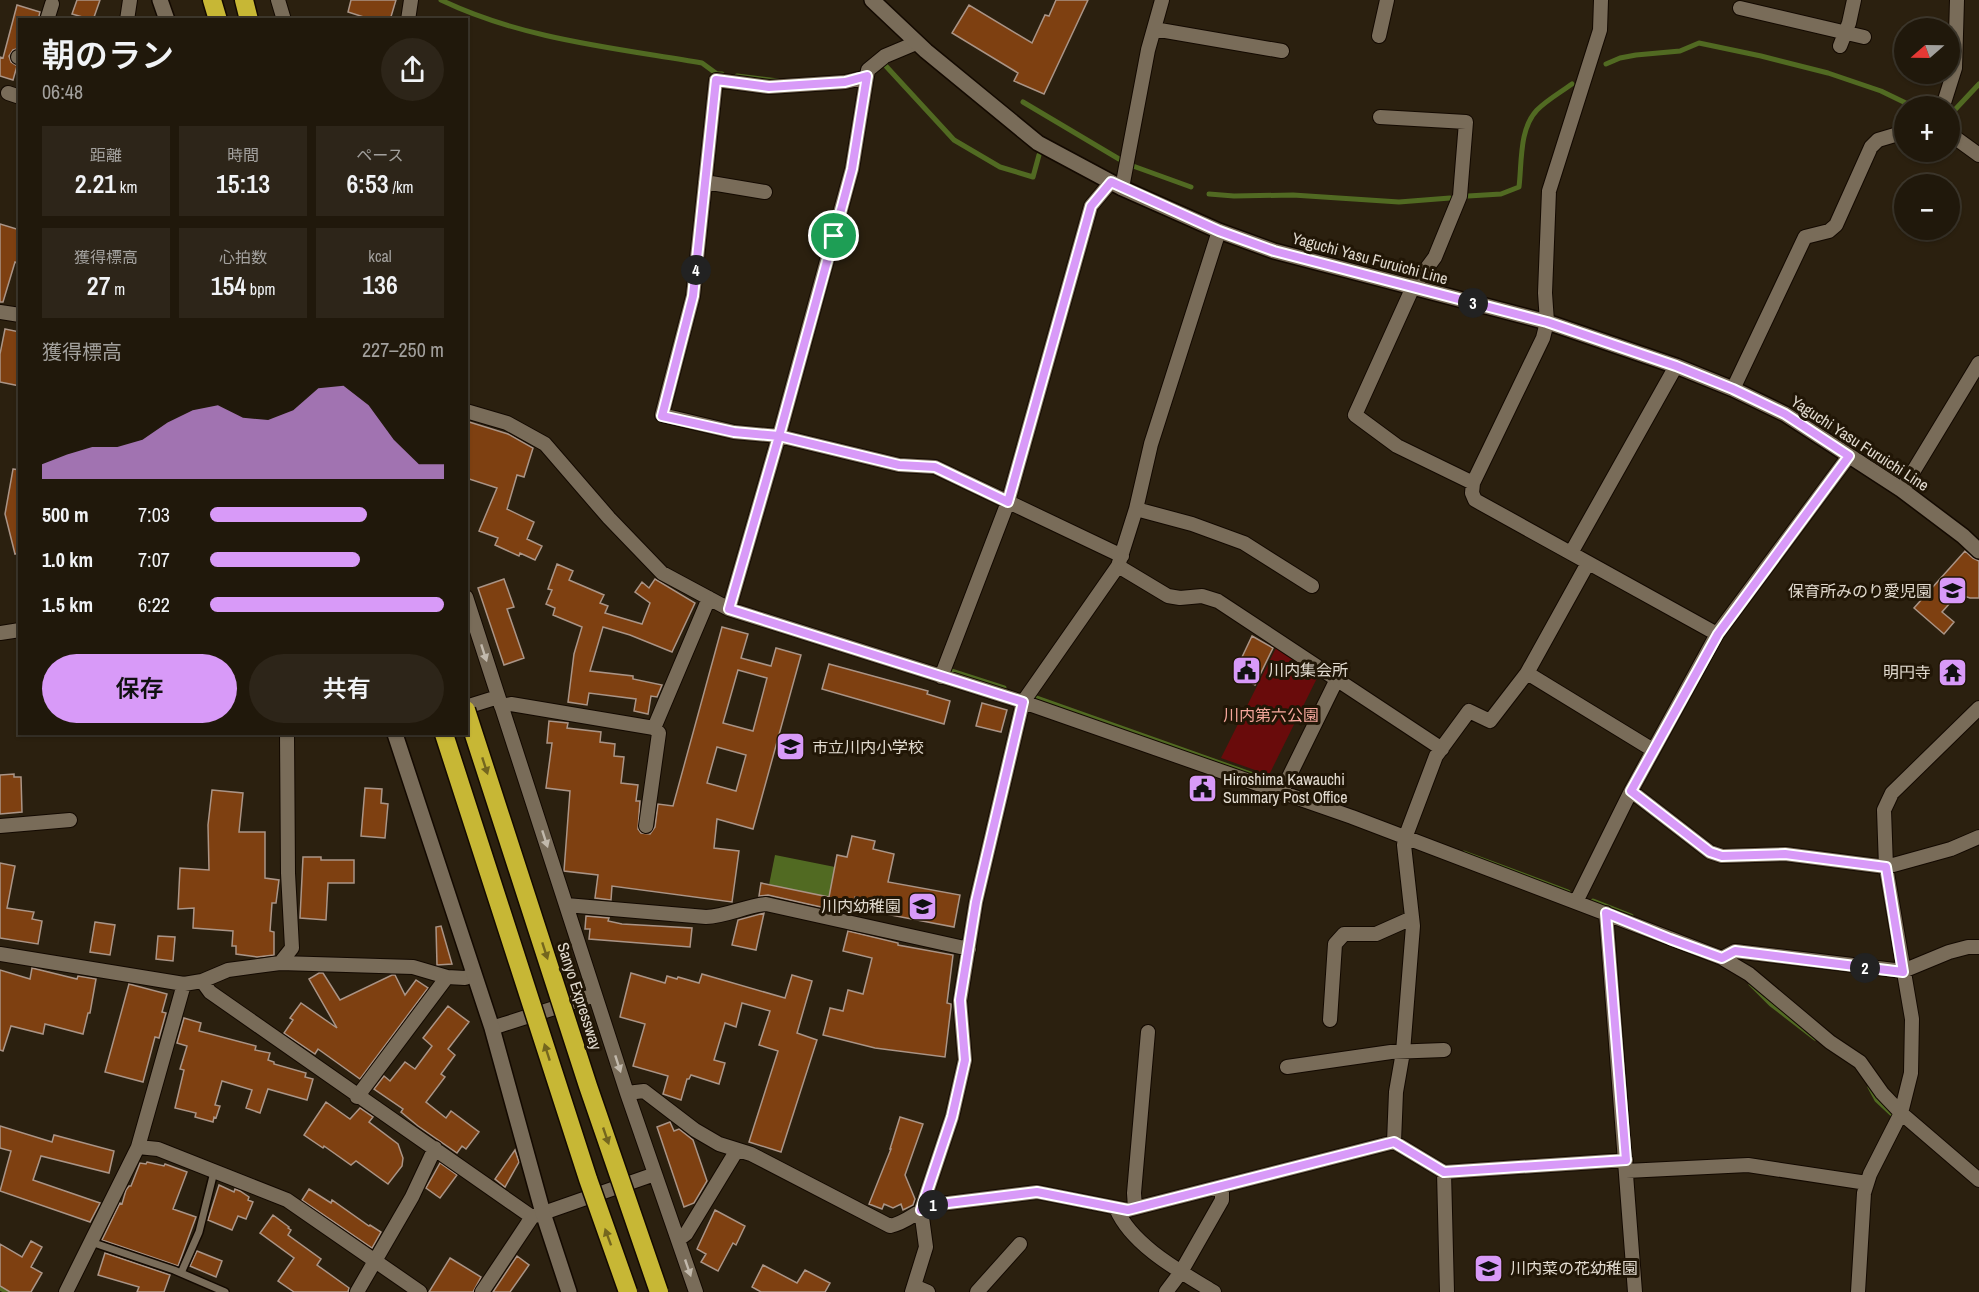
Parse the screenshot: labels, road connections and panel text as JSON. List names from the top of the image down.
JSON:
{
  "streets": {
    "highway": ["Sanyo Expressway"],
    "main road": ["Yaguchi Yasu Furuichi Line"]
  },
  "parks": ["川内第六公園"],
  "places": {
    "school or university": [
      "保育所みのり愛児園",
      "市立川内小学校",
      "川内幼稚園",
      "川内菜の花幼稚園"
    ],
    "public building": ["川内集会所", "Hiroshima Kawauchi Summary Post Office"],
    "temple": ["明円寺"]
  },
  "north": "left",
  "page": {
    "map_buttons": ["+", "−"],
    "heading": ["朝のラン", "06:48"],
    "stats": [
      ["距離", "2.21 km"],
      ["時間", "15:13"],
      ["ペース", "6:53 /km"],
      ["獲得標高", "27 m"],
      ["心拍数", "154 bpm"],
      ["kcal", "136"]
    ],
    "pins": [
      "4",
      "3",
      "2",
      "1"
    ],
    "chart": ["獲得標高", "227–250 m"],
    "list": [
      {
        "name": "500 m",
        "note": "7:03"
      },
      {
        "name": "1.0 km",
        "note": "7:07"
      },
      {
        "name": "1.5 km",
        "note": "6:22"
      }
    ],
    "buttons": ["保存", "共有"]
  }
}
